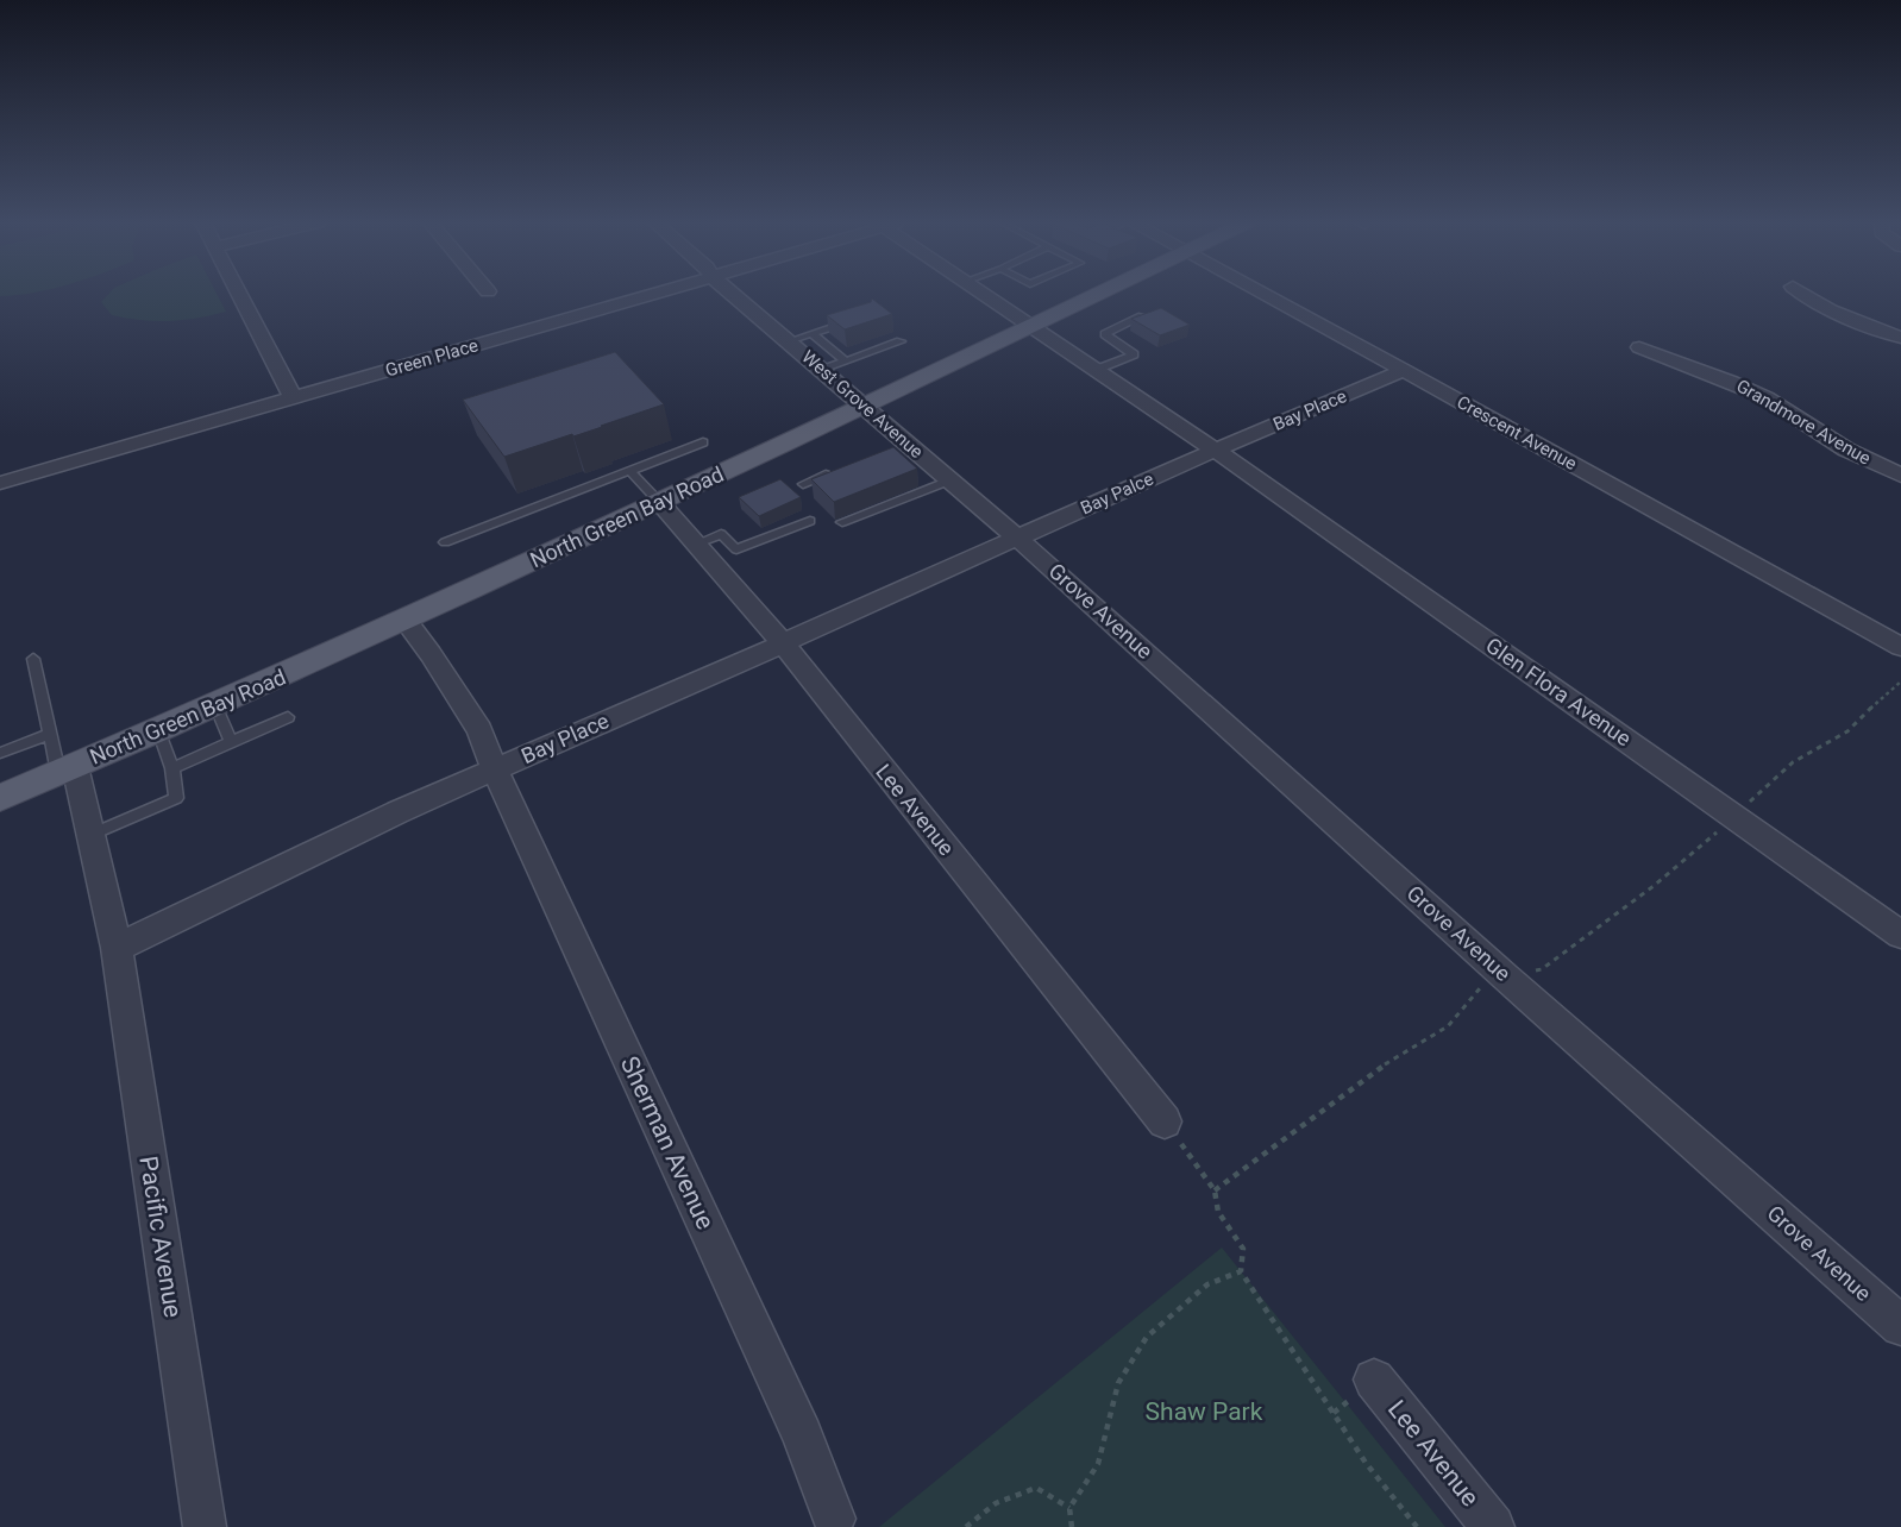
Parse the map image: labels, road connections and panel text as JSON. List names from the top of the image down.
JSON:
{
  "streets": {
    "main road": ["North Green Bay Road"],
    "street": [
      "Green Place",
      "West Grove Avenue",
      "Bay Place",
      "Grandmore Avenue",
      "Crescent Avenue",
      "Bay Palce",
      "Grove Avenue",
      "Glen Flora Avenue",
      "Lee Avenue",
      "Sherman Avenue",
      "Pacific Avenue"
    ]
  },
  "crossings": [
    ["West Grove Avenue", "Bay Place"],
    ["West Grove Avenue", "Bay Palce"],
    ["West Grove Avenue", "North Green Bay Road"],
    ["West Grove Avenue", "Grove Avenue"],
    ["Bay Place", "Crescent Avenue"],
    ["Bay Place", "Bay Palce"],
    ["Bay Place", "Grove Avenue"],
    ["Bay Place", "Glen Flora Avenue"],
    ["Bay Place", "Lee Avenue"],
    ["Bay Place", "Sherman Avenue"],
    ["Bay Place", "Pacific Avenue"],
    ["Bay Palce", "Grove Avenue"],
    ["Bay Palce", "Glen Flora Avenue"],
    ["North Green Bay Road", "Glen Flora Avenue"],
    ["North Green Bay Road", "Lee Avenue"],
    ["North Green Bay Road", "Sherman Avenue"],
    ["North Green Bay Road", "Pacific Avenue"]
  ],
  "parks": ["Shaw Park"]
}
